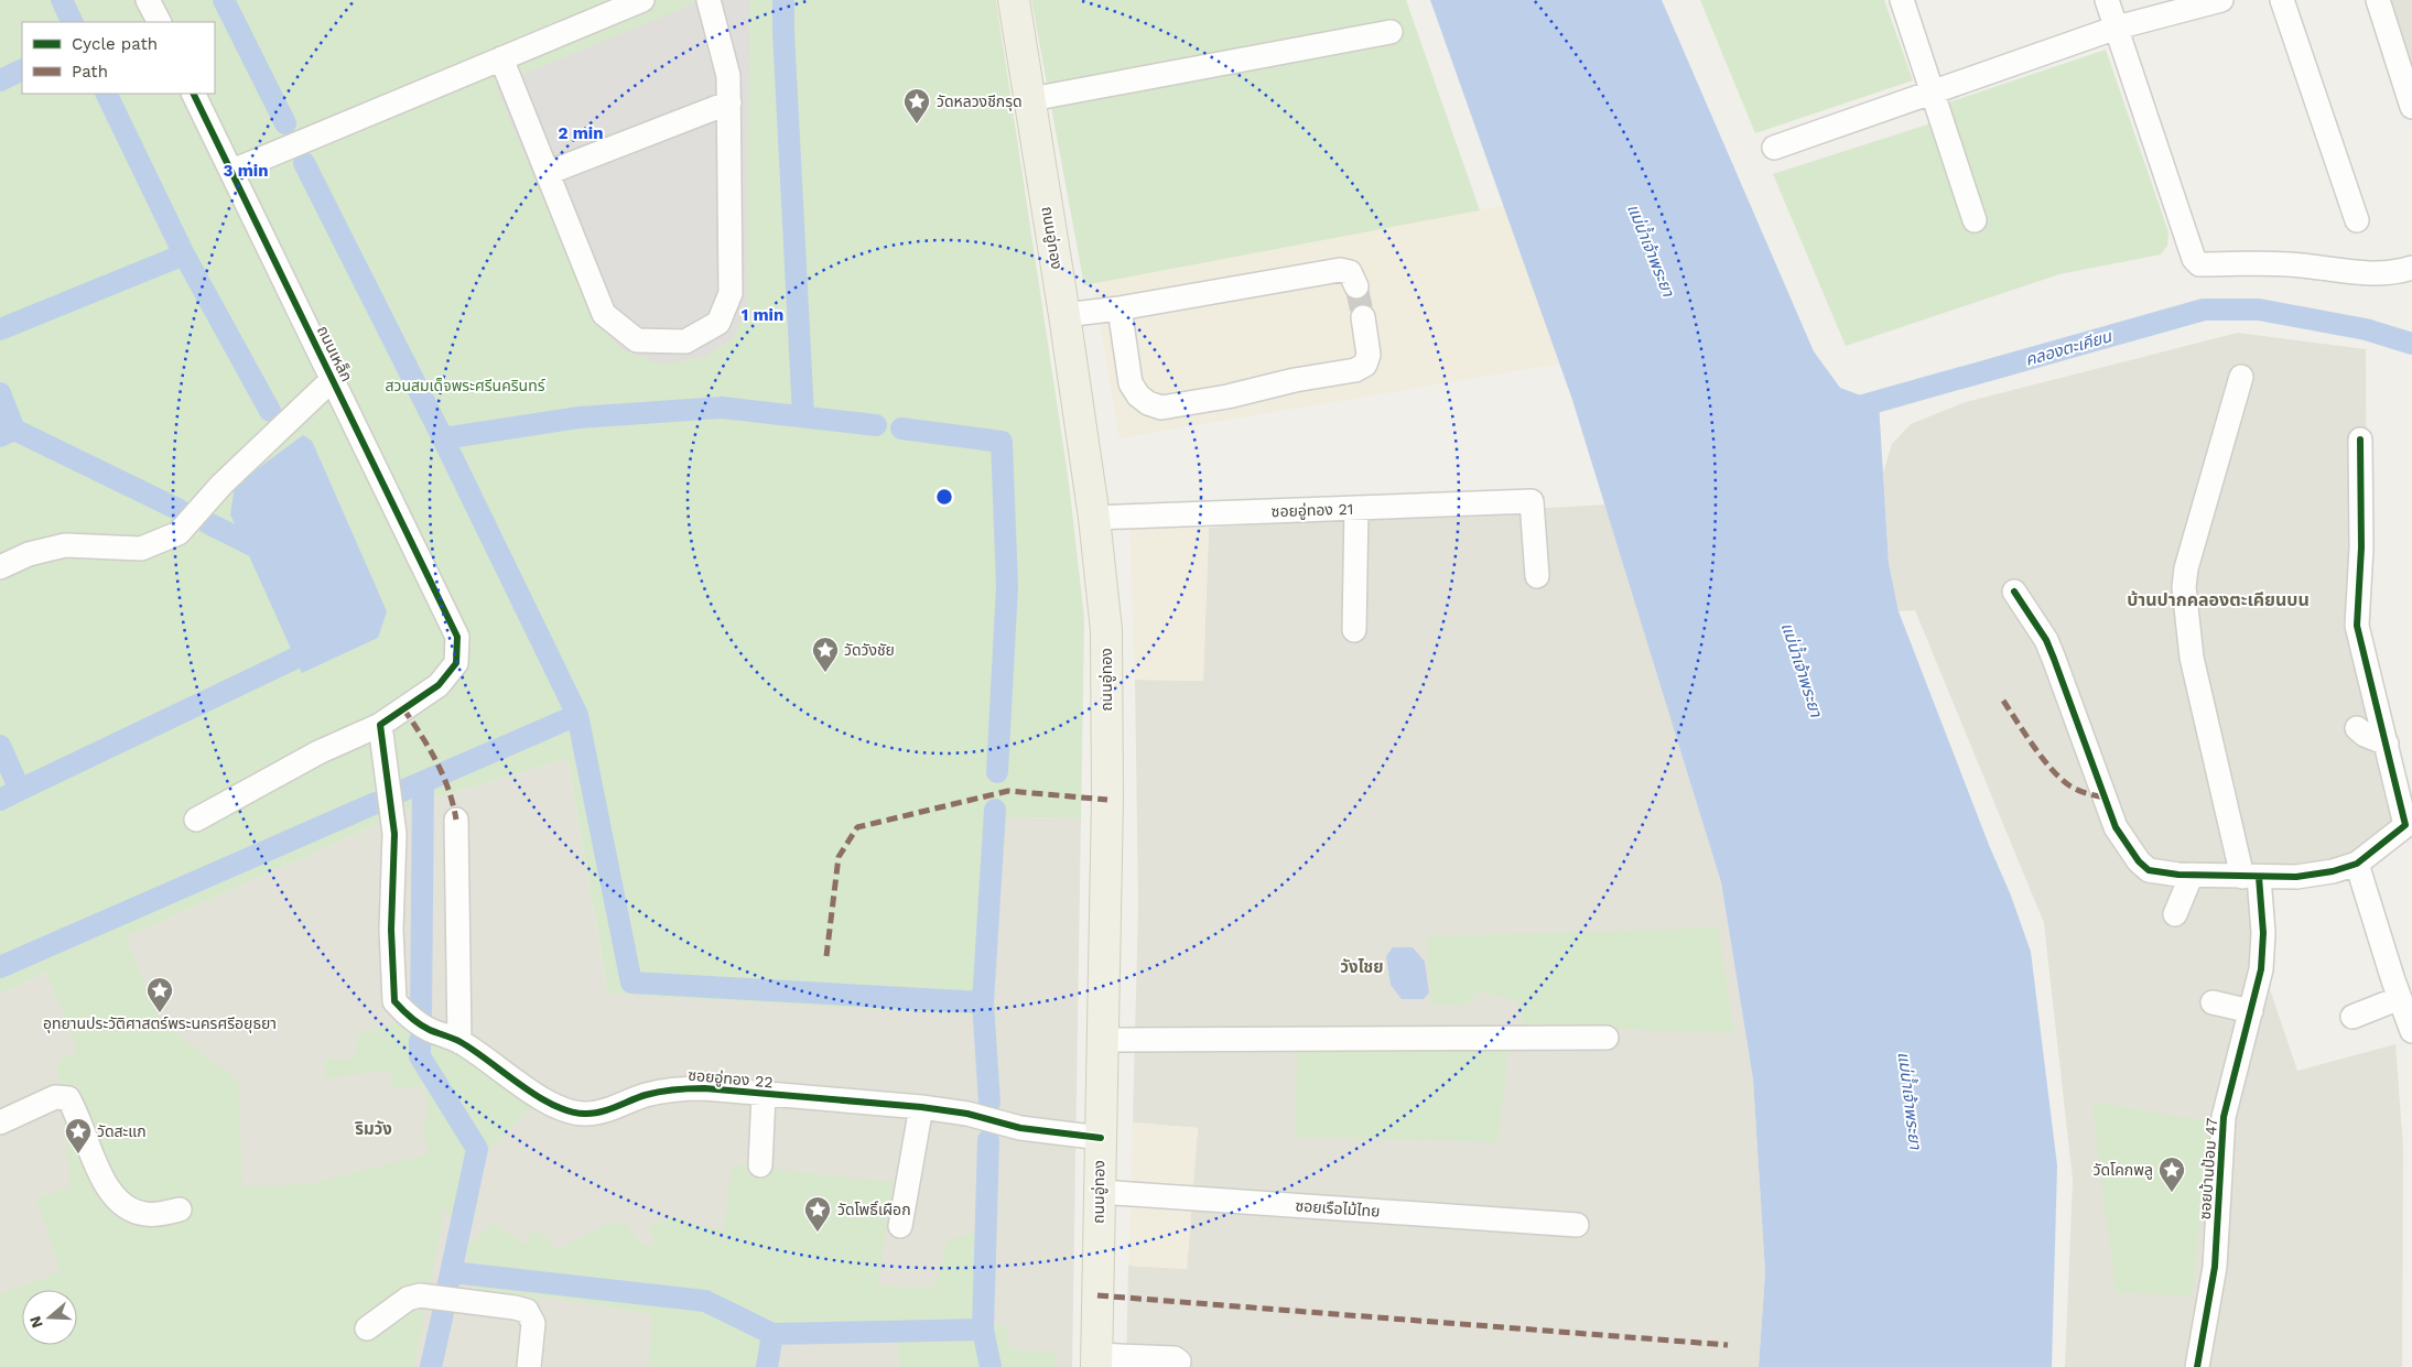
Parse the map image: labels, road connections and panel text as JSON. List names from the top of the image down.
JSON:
{
  "streets": {
    "main road": ["ถนนอู่ทอง"],
    "street": [
      "ถนนเหล็ก",
      "ซอยอู่ทอง 21",
      "ซอยอู่ทอง 22",
      "ซอยบ้านป้อม 47",
      "ซอยเรือไม้ไทย"
    ]
  },
  "crossings": [
    ["ถนนอู่ทอง", "ซอยอู่ทอง 21"],
    ["ถนนอู่ทอง", "ซอยอู่ทอง 22"],
    ["ถนนอู่ทอง", "ซอยเรือไม้ไทย"],
    ["ถนนเหล็ก", "ซอยอู่ทอง 22"]
  ],
  "districts": ["บ้านปากคลองตะเคียนบน", "วังไชย", "ริมวัง"],
  "water": ["แม่น้ำเจ้าพระยา", "คลองตะเคียน"],
  "parks": ["สวนสมเด็จพระศรีนครินทร์"],
  "places": {
    "place": [
      "วัดหลวงชีกรุด",
      "วัดวังชัย",
      "อุทยานประวัติศาสตร์พระนครศรีอยุธยา",
      "วัดสะแก",
      "วัดโคกพลู",
      "วัดโพธิ์เผือก"
    ]
  },
  "legend": ["Cycle path", "Path"],
  "north": "left",
  "rings": ["2 min", "3 min", "1 min"]
}
